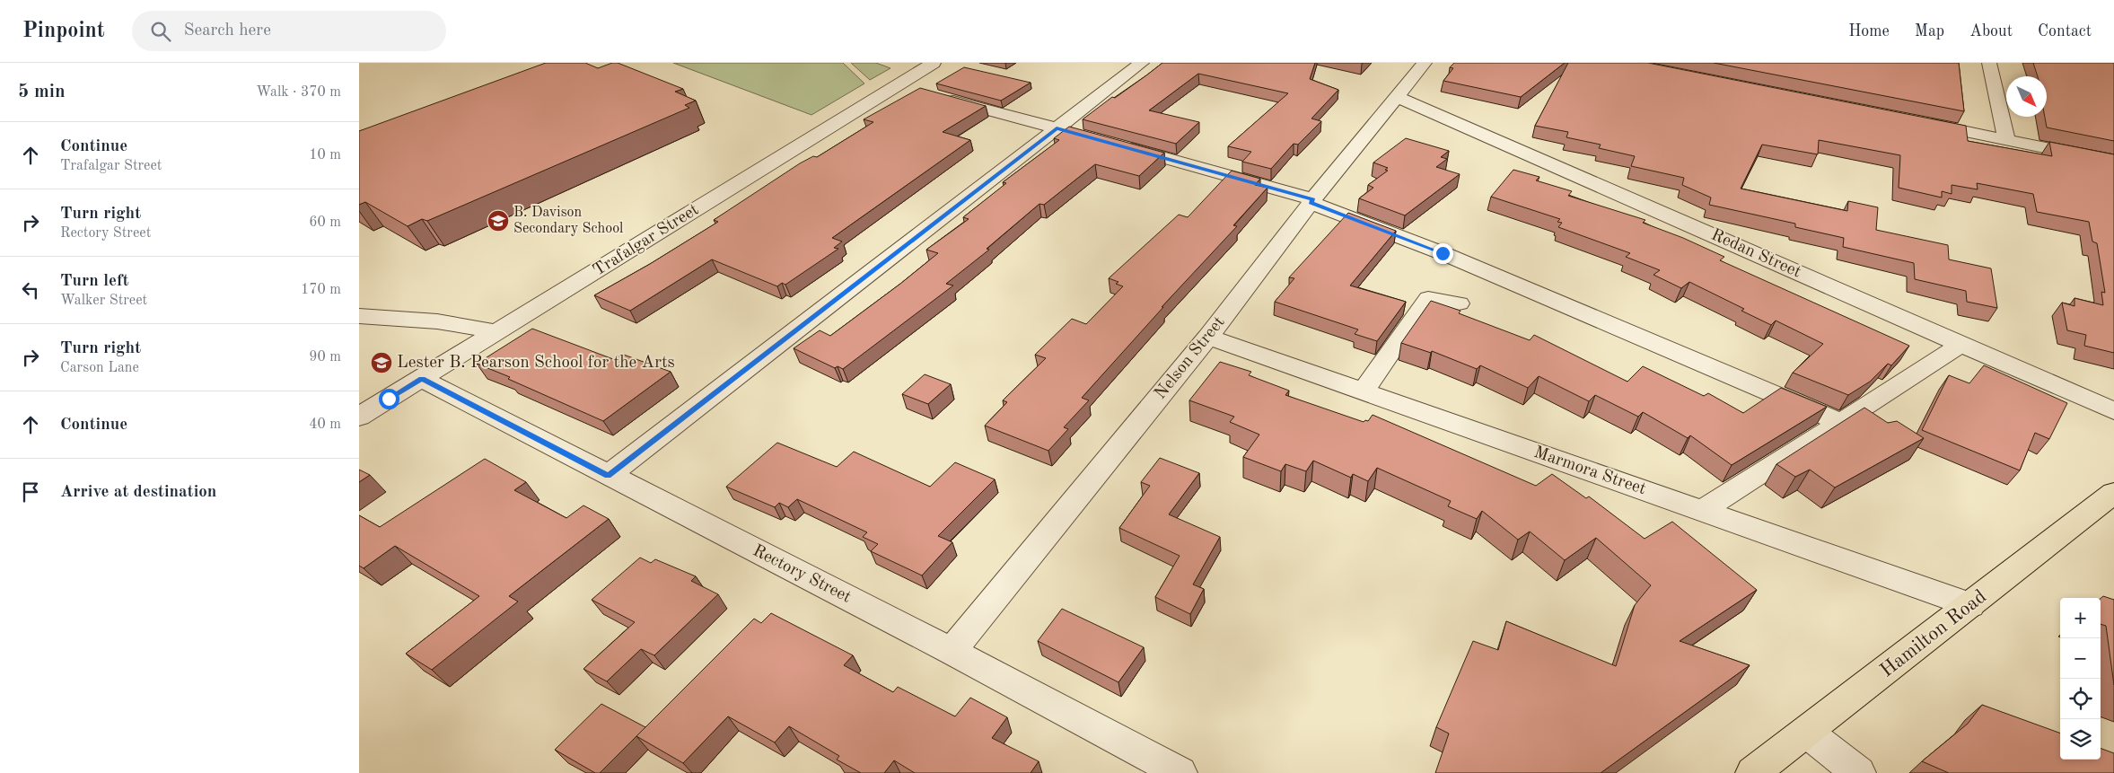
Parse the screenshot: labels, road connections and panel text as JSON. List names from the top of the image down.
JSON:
{
  "streets": {
    "main road": ["Hamilton Road"],
    "street": [
      "Trafalgar Street",
      "Redan Street",
      "Nelson Street",
      "Marmora Street",
      "Rectory Street"
    ]
  },
  "crossings": [
    ["Trafalgar Street", "Rectory Street"],
    ["Redan Street", "Nelson Street"],
    ["Nelson Street", "Marmora Street"],
    ["Nelson Street", "Rectory Street"],
    ["Marmora Street", "Hamilton Road"]
  ],
  "places": {
    "school or university": ["B. Davison Secondary School", "Lester B. Pearson School for the Arts"]
  },
  "north": "bottom right",
  "page": {
    "header": "Pinpoint",
    "search": "Search here",
    "nav": [
      "Home",
      "Map",
      "About",
      "Contact"
    ],
    "heading": ["5 min", "Walk · 370 m"],
    "list": [
      ["Continue", "Trafalgar Street", "10 m"],
      ["Turn right", "Rectory Street", "60 m"],
      ["Turn left", "Walker Street", "170 m"],
      ["Turn right", "Carson Lane", "90 m"],
      ["Continue", "40 m"],
      "Arrive at destination"
    ],
    "map_buttons": ["+", "−"]
  }
}
